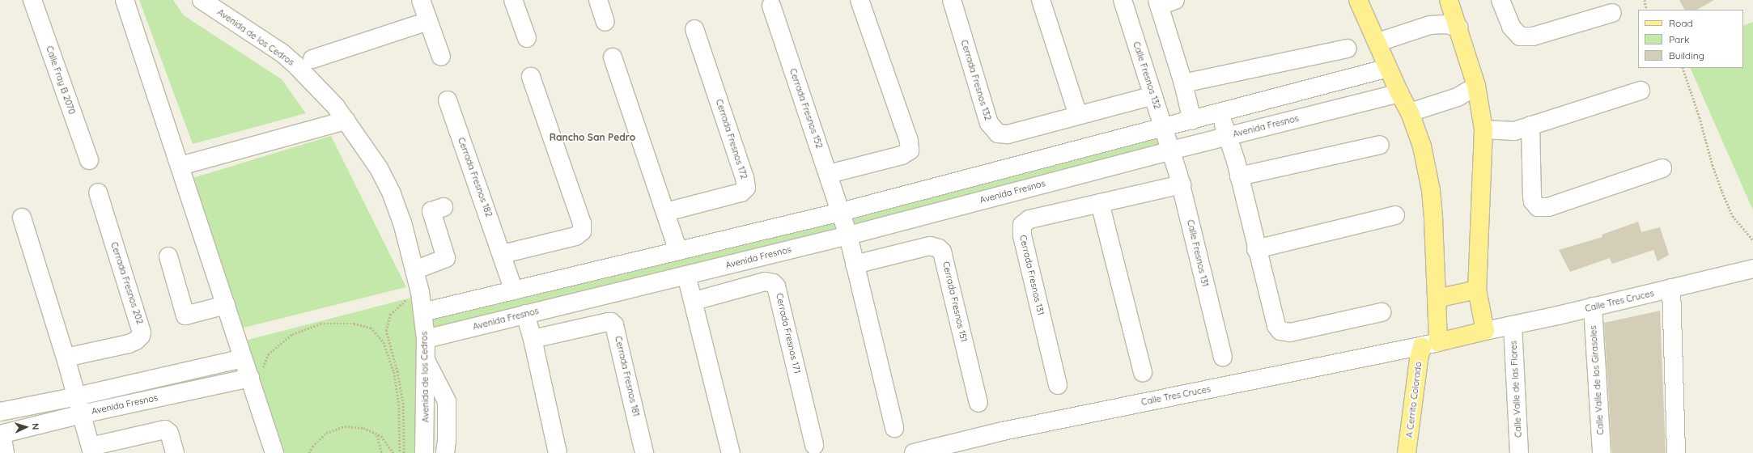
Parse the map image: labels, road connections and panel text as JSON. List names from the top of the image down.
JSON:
{
  "streets": {
    "main road": ["A Cerrito Colorado"],
    "street": [
      "Avenida de los Cedros",
      "Calle Fresnos 132",
      "Calle Fray B 2070",
      "Cerrada Fresnos 132",
      "Cerrada Fresnos 152",
      "Avenida Fresnos",
      "Cerrada Fresnos 172",
      "Cerrada Fresnos 182",
      "Calle Fresnos 131",
      "Cerrada Fresnos 131",
      "Cerrada Fresnos 202",
      "Calle Tres Cruces",
      "Cerrada Fresnos 151",
      "Cerrada Fresnos 171",
      "Cerrada Fresnos 181",
      "Calle Valle de los Girasoles",
      "Calle Valle de las Flores"
    ]
  },
  "crossings": [
    ["Avenida de los Cedros", "Avenida Fresnos"],
    ["Calle Fresnos 132", "Cerrada Fresnos 132"],
    ["Calle Fresnos 132", "Avenida Fresnos"],
    ["Calle Fresnos 132", "Calle Fresnos 131"],
    ["Avenida Fresnos", "Calle Fresnos 131"],
    ["Avenida Fresnos", "A Cerrito Colorado"],
    ["Calle Fresnos 131", "Cerrada Fresnos 131"],
    ["Calle Tres Cruces", "Calle Valle de los Girasoles"],
    ["Calle Tres Cruces", "Calle Valle de las Flores"],
    ["Calle Tres Cruces", "A Cerrito Colorado"]
  ],
  "districts": ["Rancho San Pedro"],
  "legend": ["Road", "Park", "Building"],
  "north": "right"
}
